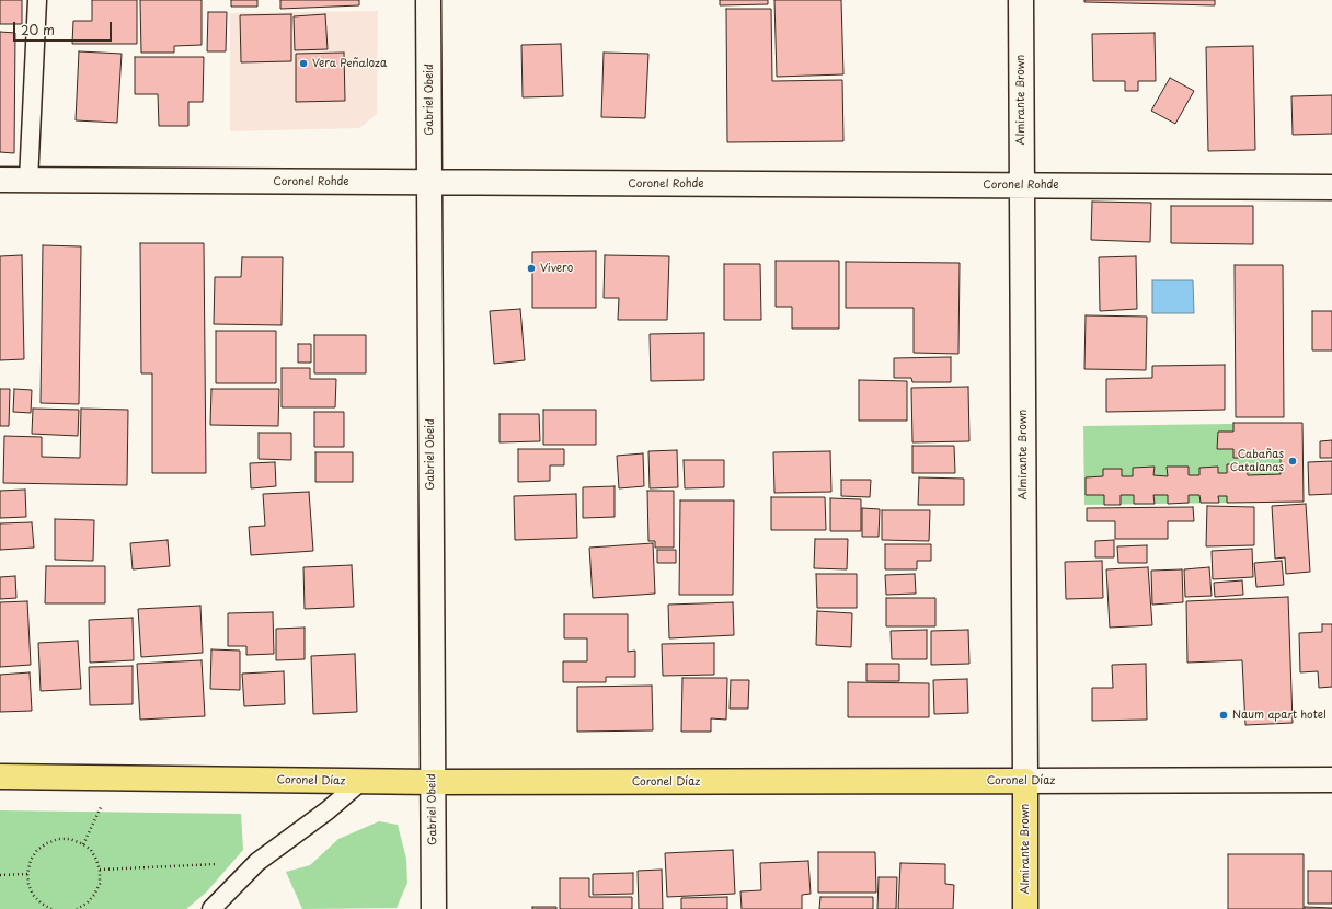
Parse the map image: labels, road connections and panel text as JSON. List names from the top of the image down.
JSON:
{
  "streets": {
    "main road": ["Almirante Brown", "Coronel Díaz"],
    "street": ["Gabriel Obeid", "Coronel Rohde"]
  },
  "crossings": [
    ["Gabriel Obeid", "Coronel Rohde"],
    ["Gabriel Obeid", "Coronel Díaz"],
    ["Almirante Brown", "Coronel Rohde"],
    ["Almirante Brown", "Coronel Díaz"]
  ],
  "places": [
    "Vera Peñaloza",
    "Vivero",
    "Cabañas Catalanas",
    "Naum apart hotel"
  ],
  "scale_bar": "20 m"
}
